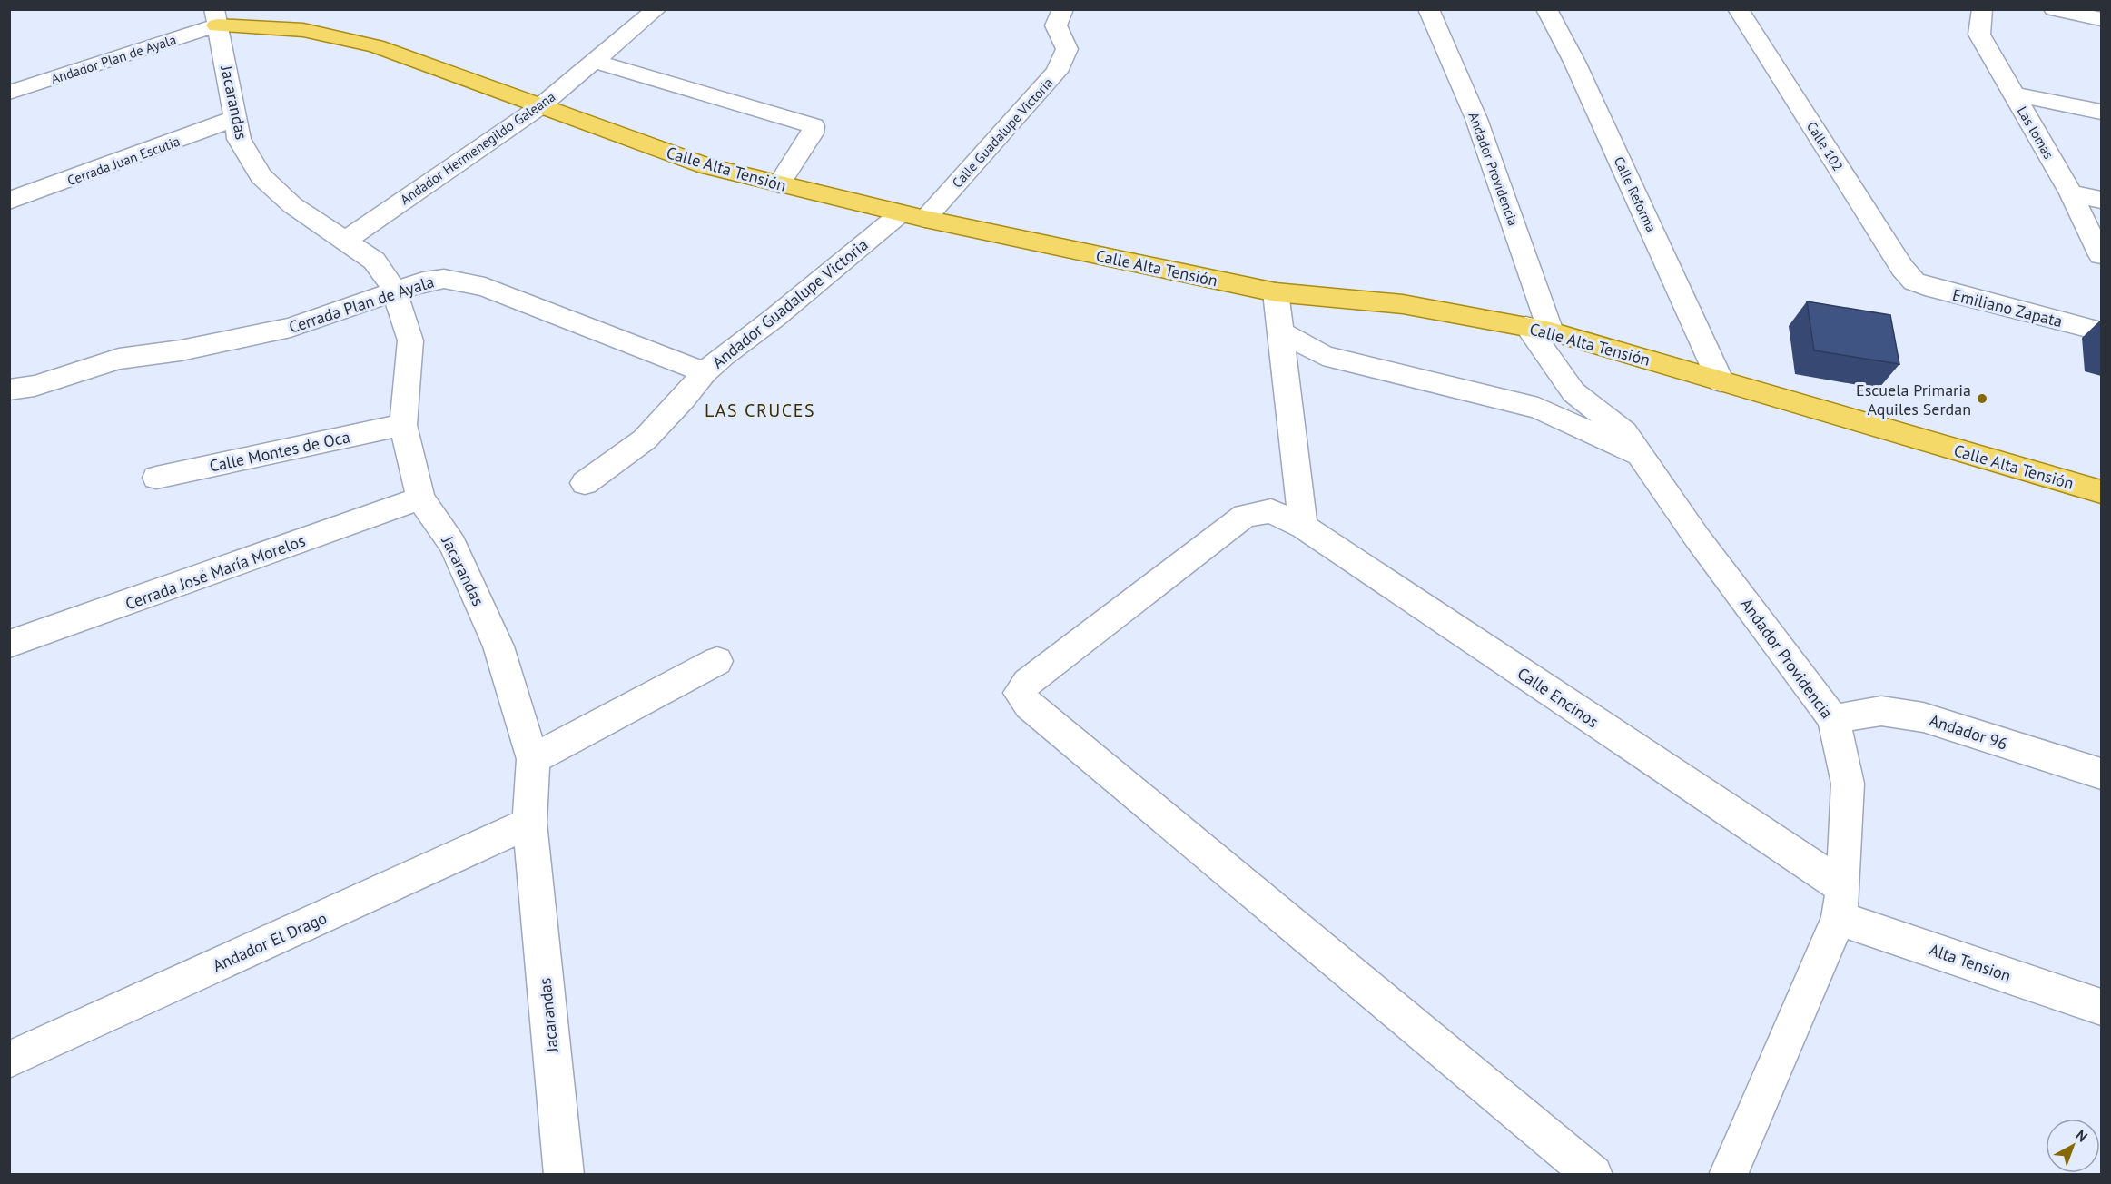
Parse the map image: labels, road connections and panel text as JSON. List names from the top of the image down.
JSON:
{
  "streets": {
    "main road": ["Calle Alta Tensión"],
    "street": [
      "Andador Plan de Ayala",
      "Jacarandas",
      "Calle Guadalupe Victoria",
      "Las lomas",
      "Calle 102",
      "Andador Hermenegildo Galeana",
      "Cerrada Juan Escutia",
      "Andador Providencia",
      "Calle Reforma",
      "Andador Guadalupe Victoria",
      "Cerrada Plan de Ayala",
      "Emiliano Zapata",
      "Calle Montes de Oca",
      "Cerrada José María Morelos",
      "Calle Encinos",
      "Andador 96",
      "Andador El Drago",
      "Alta Tension"
    ]
  },
  "crossings": [
    ["Andador Plan de Ayala", "Jacarandas"],
    ["Andador Plan de Ayala", "Calle Alta Tensión"],
    ["Jacarandas", "Andador Hermenegildo Galeana"],
    ["Jacarandas", "Cerrada Juan Escutia"],
    ["Jacarandas", "Calle Alta Tensión"],
    ["Jacarandas", "Cerrada Plan de Ayala"],
    ["Jacarandas", "Calle Montes de Oca"],
    ["Jacarandas", "Cerrada José María Morelos"],
    ["Jacarandas", "Andador El Drago"],
    ["Calle Guadalupe Victoria", "Calle Alta Tensión"],
    ["Calle Guadalupe Victoria", "Andador Guadalupe Victoria"],
    ["Calle 102", "Emiliano Zapata"],
    ["Andador Hermenegildo Galeana", "Calle Alta Tensión"],
    ["Calle Alta Tensión", "Andador Providencia"],
    ["Calle Alta Tensión", "Calle Reforma"],
    ["Calle Alta Tensión", "Andador Guadalupe Victoria"],
    ["Andador Providencia", "Calle Encinos"],
    ["Andador Providencia", "Andador 96"],
    ["Andador Providencia", "Alta Tension"],
    ["Andador Guadalupe Victoria", "Cerrada Plan de Ayala"],
    ["Calle Encinos", "Alta Tension"]
  ],
  "districts": ["LAS CRUCES"],
  "places": ["Escuela Primaria Aquiles Serdan"],
  "north": "top right"
}
